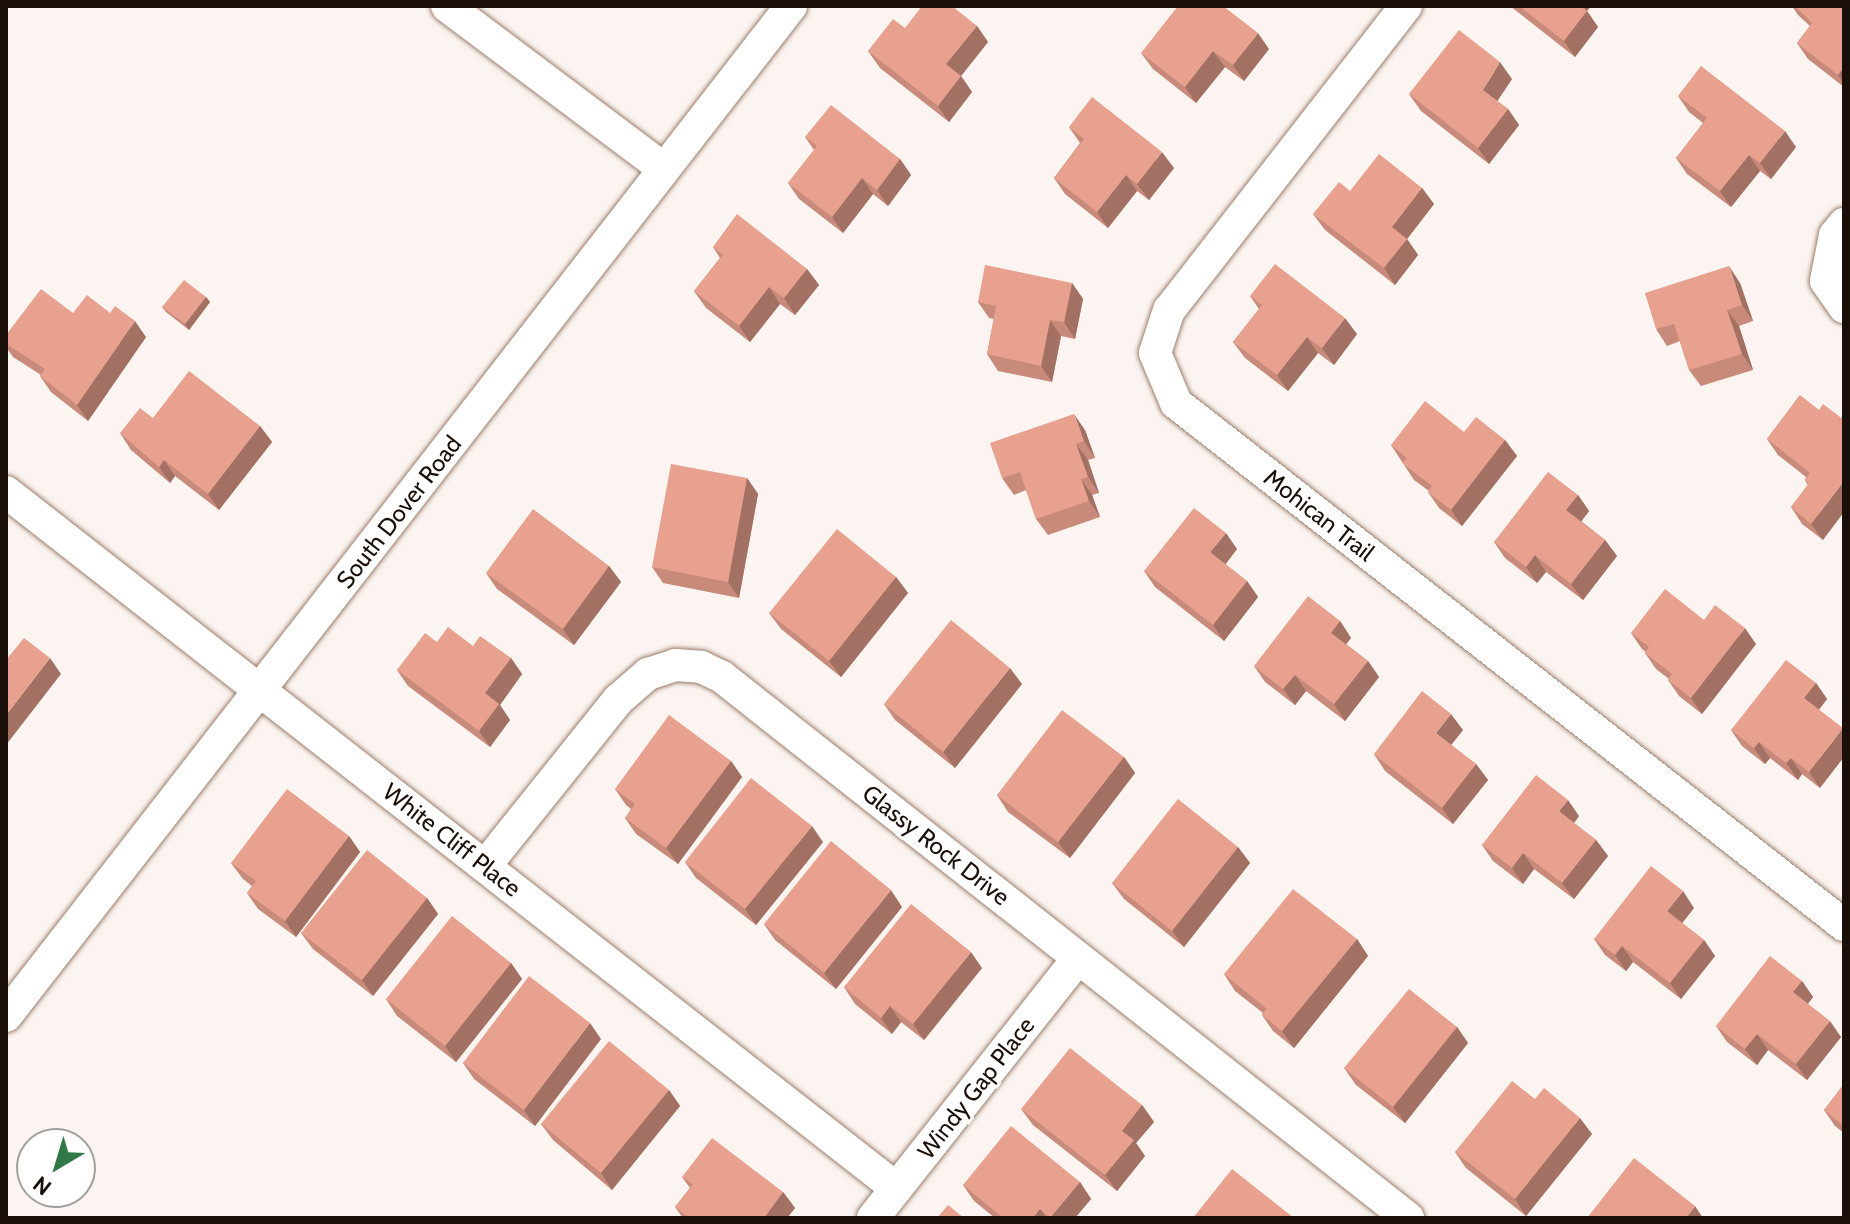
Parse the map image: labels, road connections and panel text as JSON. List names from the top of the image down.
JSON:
{
  "streets": {
    "street": [
      "South Dover Road",
      "Mohican Trail",
      "White Cliff Place",
      "Glassy Rock Drive",
      "Windy Gap Place"
    ]
  },
  "crossings": [
    ["South Dover Road", "White Cliff Place"],
    ["White Cliff Place", "Glassy Rock Drive"],
    ["White Cliff Place", "Windy Gap Place"],
    ["Glassy Rock Drive", "Windy Gap Place"]
  ],
  "north": "bottom left"
}
